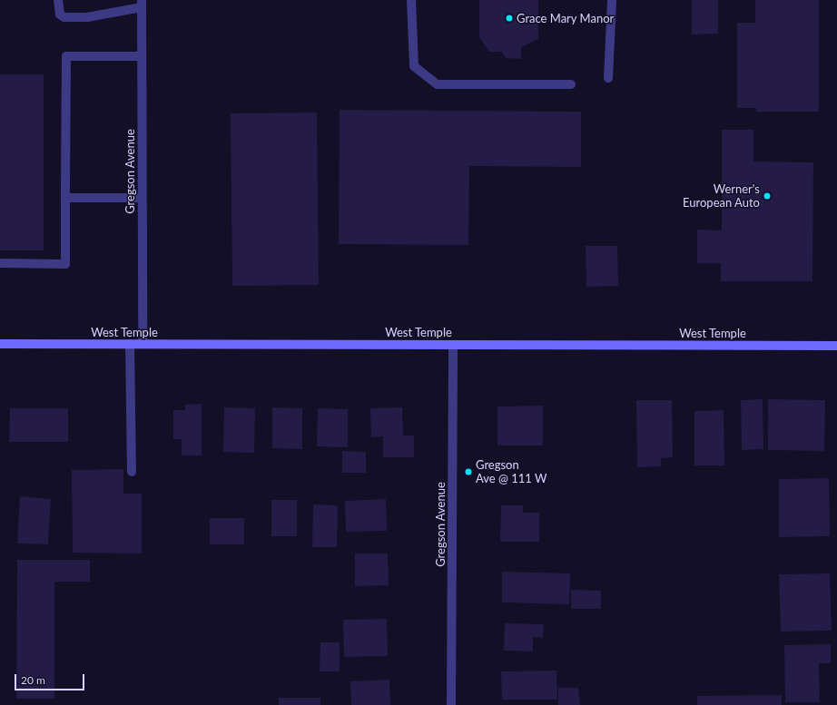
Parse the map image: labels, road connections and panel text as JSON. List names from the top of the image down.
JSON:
{
  "streets": {
    "street": ["Gregson Avenue", "West Temple"]
  },
  "crossings": [
    ["Gregson Avenue", "West Temple"]
  ],
  "places": ["Grace Mary Manor", "Werner's European Auto", "Gregson Ave @ 111 W"],
  "scale_bar": "20 m"
}
